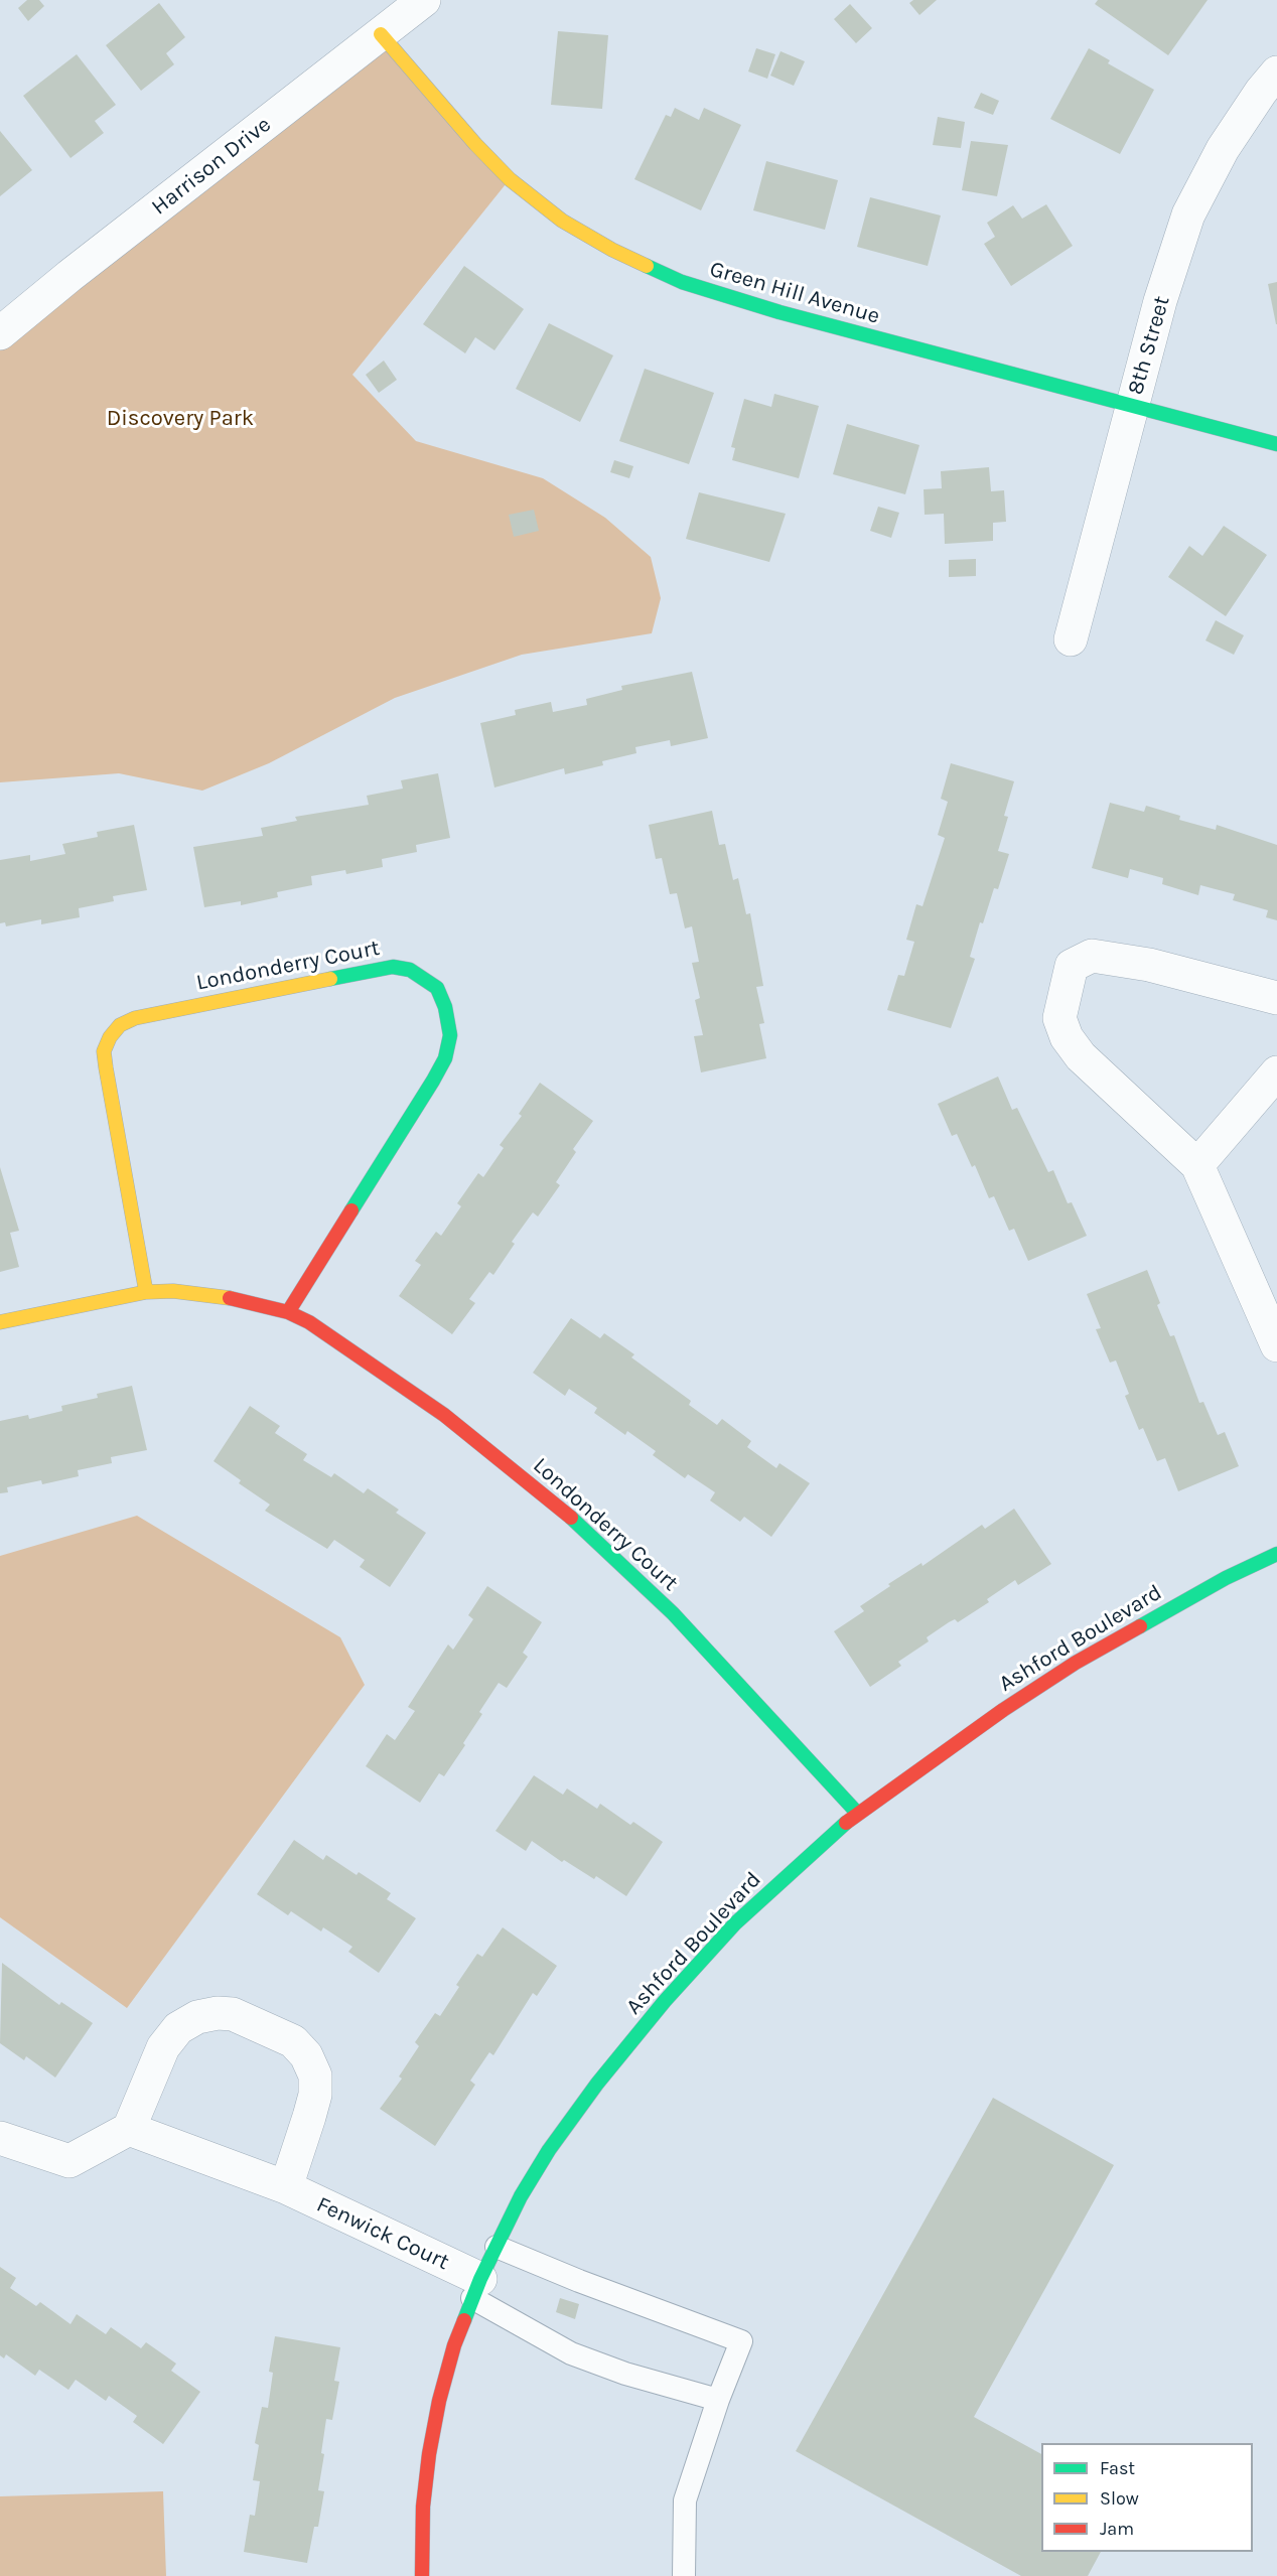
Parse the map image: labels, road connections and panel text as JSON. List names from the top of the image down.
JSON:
{
  "streets": {
    "street": [
      "Harrison Drive",
      "Green Hill Avenue",
      "8th Street",
      "Londonderry Court",
      "Ashford Boulevard",
      "Fenwick Court"
    ]
  },
  "crossings": [
    ["Harrison Drive", "Green Hill Avenue"],
    ["Green Hill Avenue", "8th Street"],
    ["Londonderry Court", "Ashford Boulevard"],
    ["Ashford Boulevard", "Fenwick Court"]
  ],
  "parks": ["Discovery Park"],
  "legend": ["Fast", "Slow", "Jam"]
}
